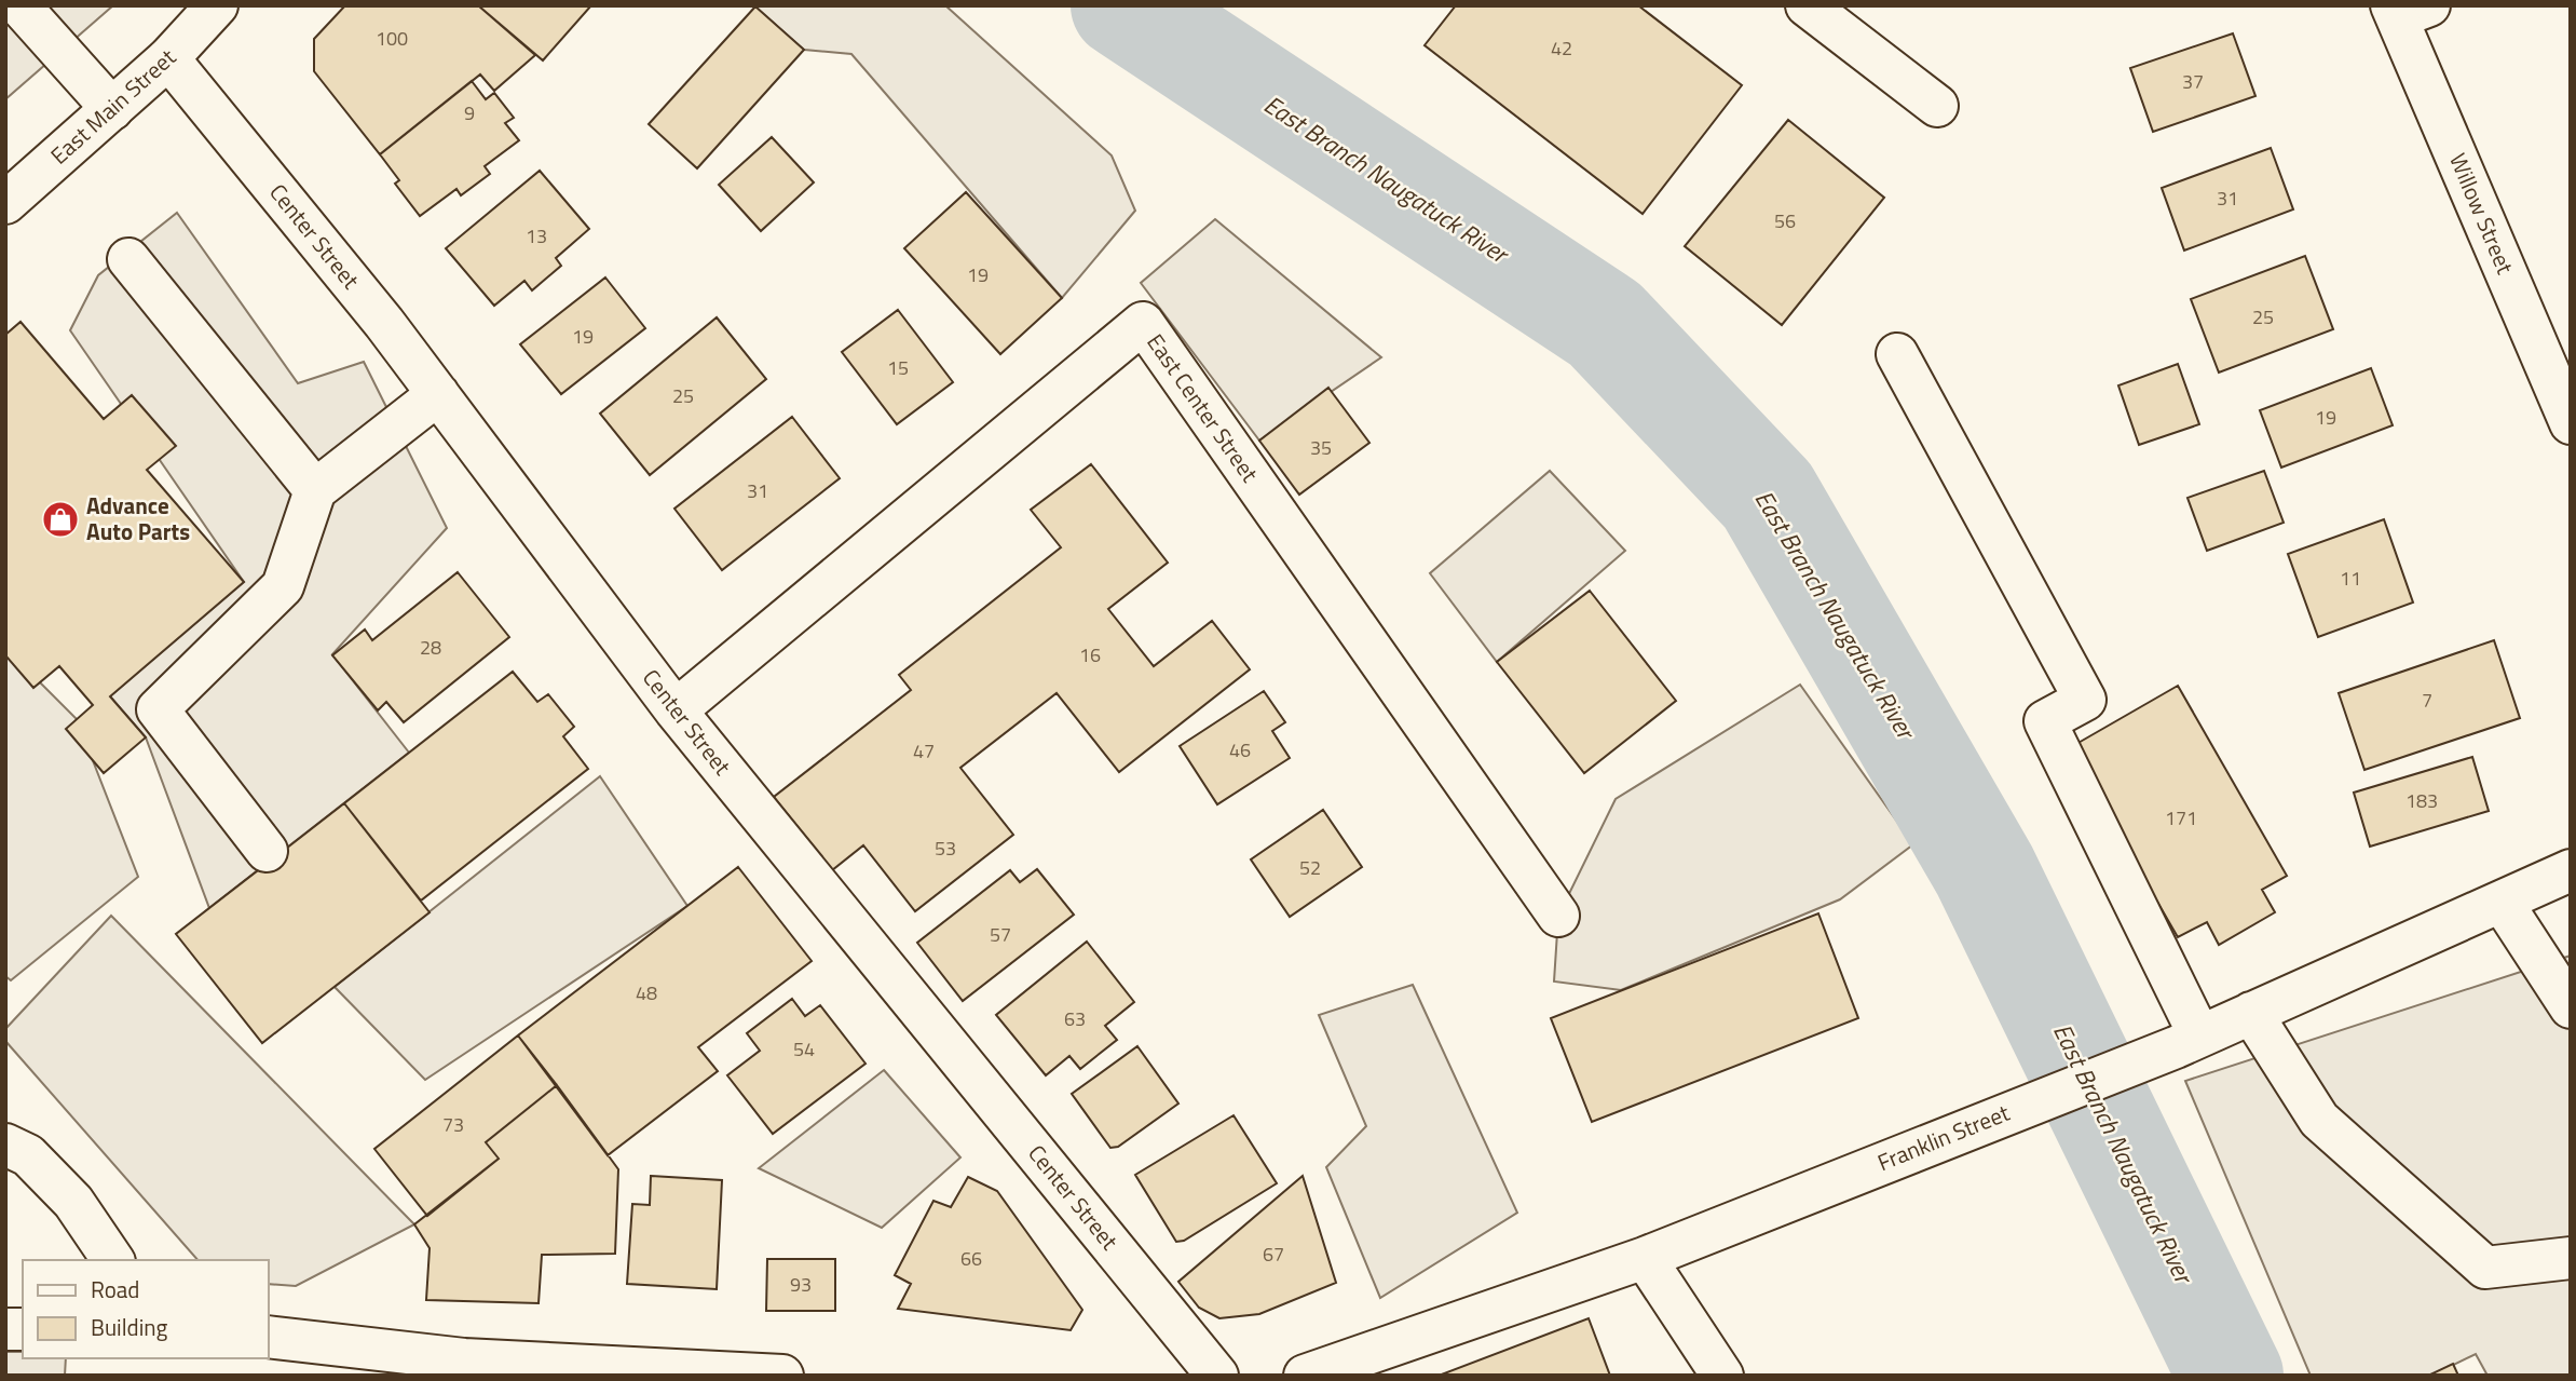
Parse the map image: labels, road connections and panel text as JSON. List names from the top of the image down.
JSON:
{
  "streets": {
    "main road": [
      "East Main Street",
      "Willow Street",
      "Center Street",
      "East Center Street",
      "Franklin Street"
    ]
  },
  "crossings": [
    ["East Main Street", "Center Street"],
    ["Center Street", "East Center Street"]
  ],
  "water": ["East Branch Naugatuck River"],
  "places": {
    "shop": ["Advance Auto Parts"]
  },
  "house_numbers": [
    "100",
    "42",
    "37",
    "9",
    "31",
    "56",
    "13",
    "19",
    "25",
    "19",
    "15",
    "25",
    "19",
    "35",
    "31",
    "11",
    "28",
    "16",
    "7",
    "46",
    "47",
    "183",
    "171",
    "53",
    "52",
    "57",
    "48",
    "63",
    "54",
    "73",
    "67",
    "66",
    "93"
  ],
  "legend": ["Road", "Building"]
}
